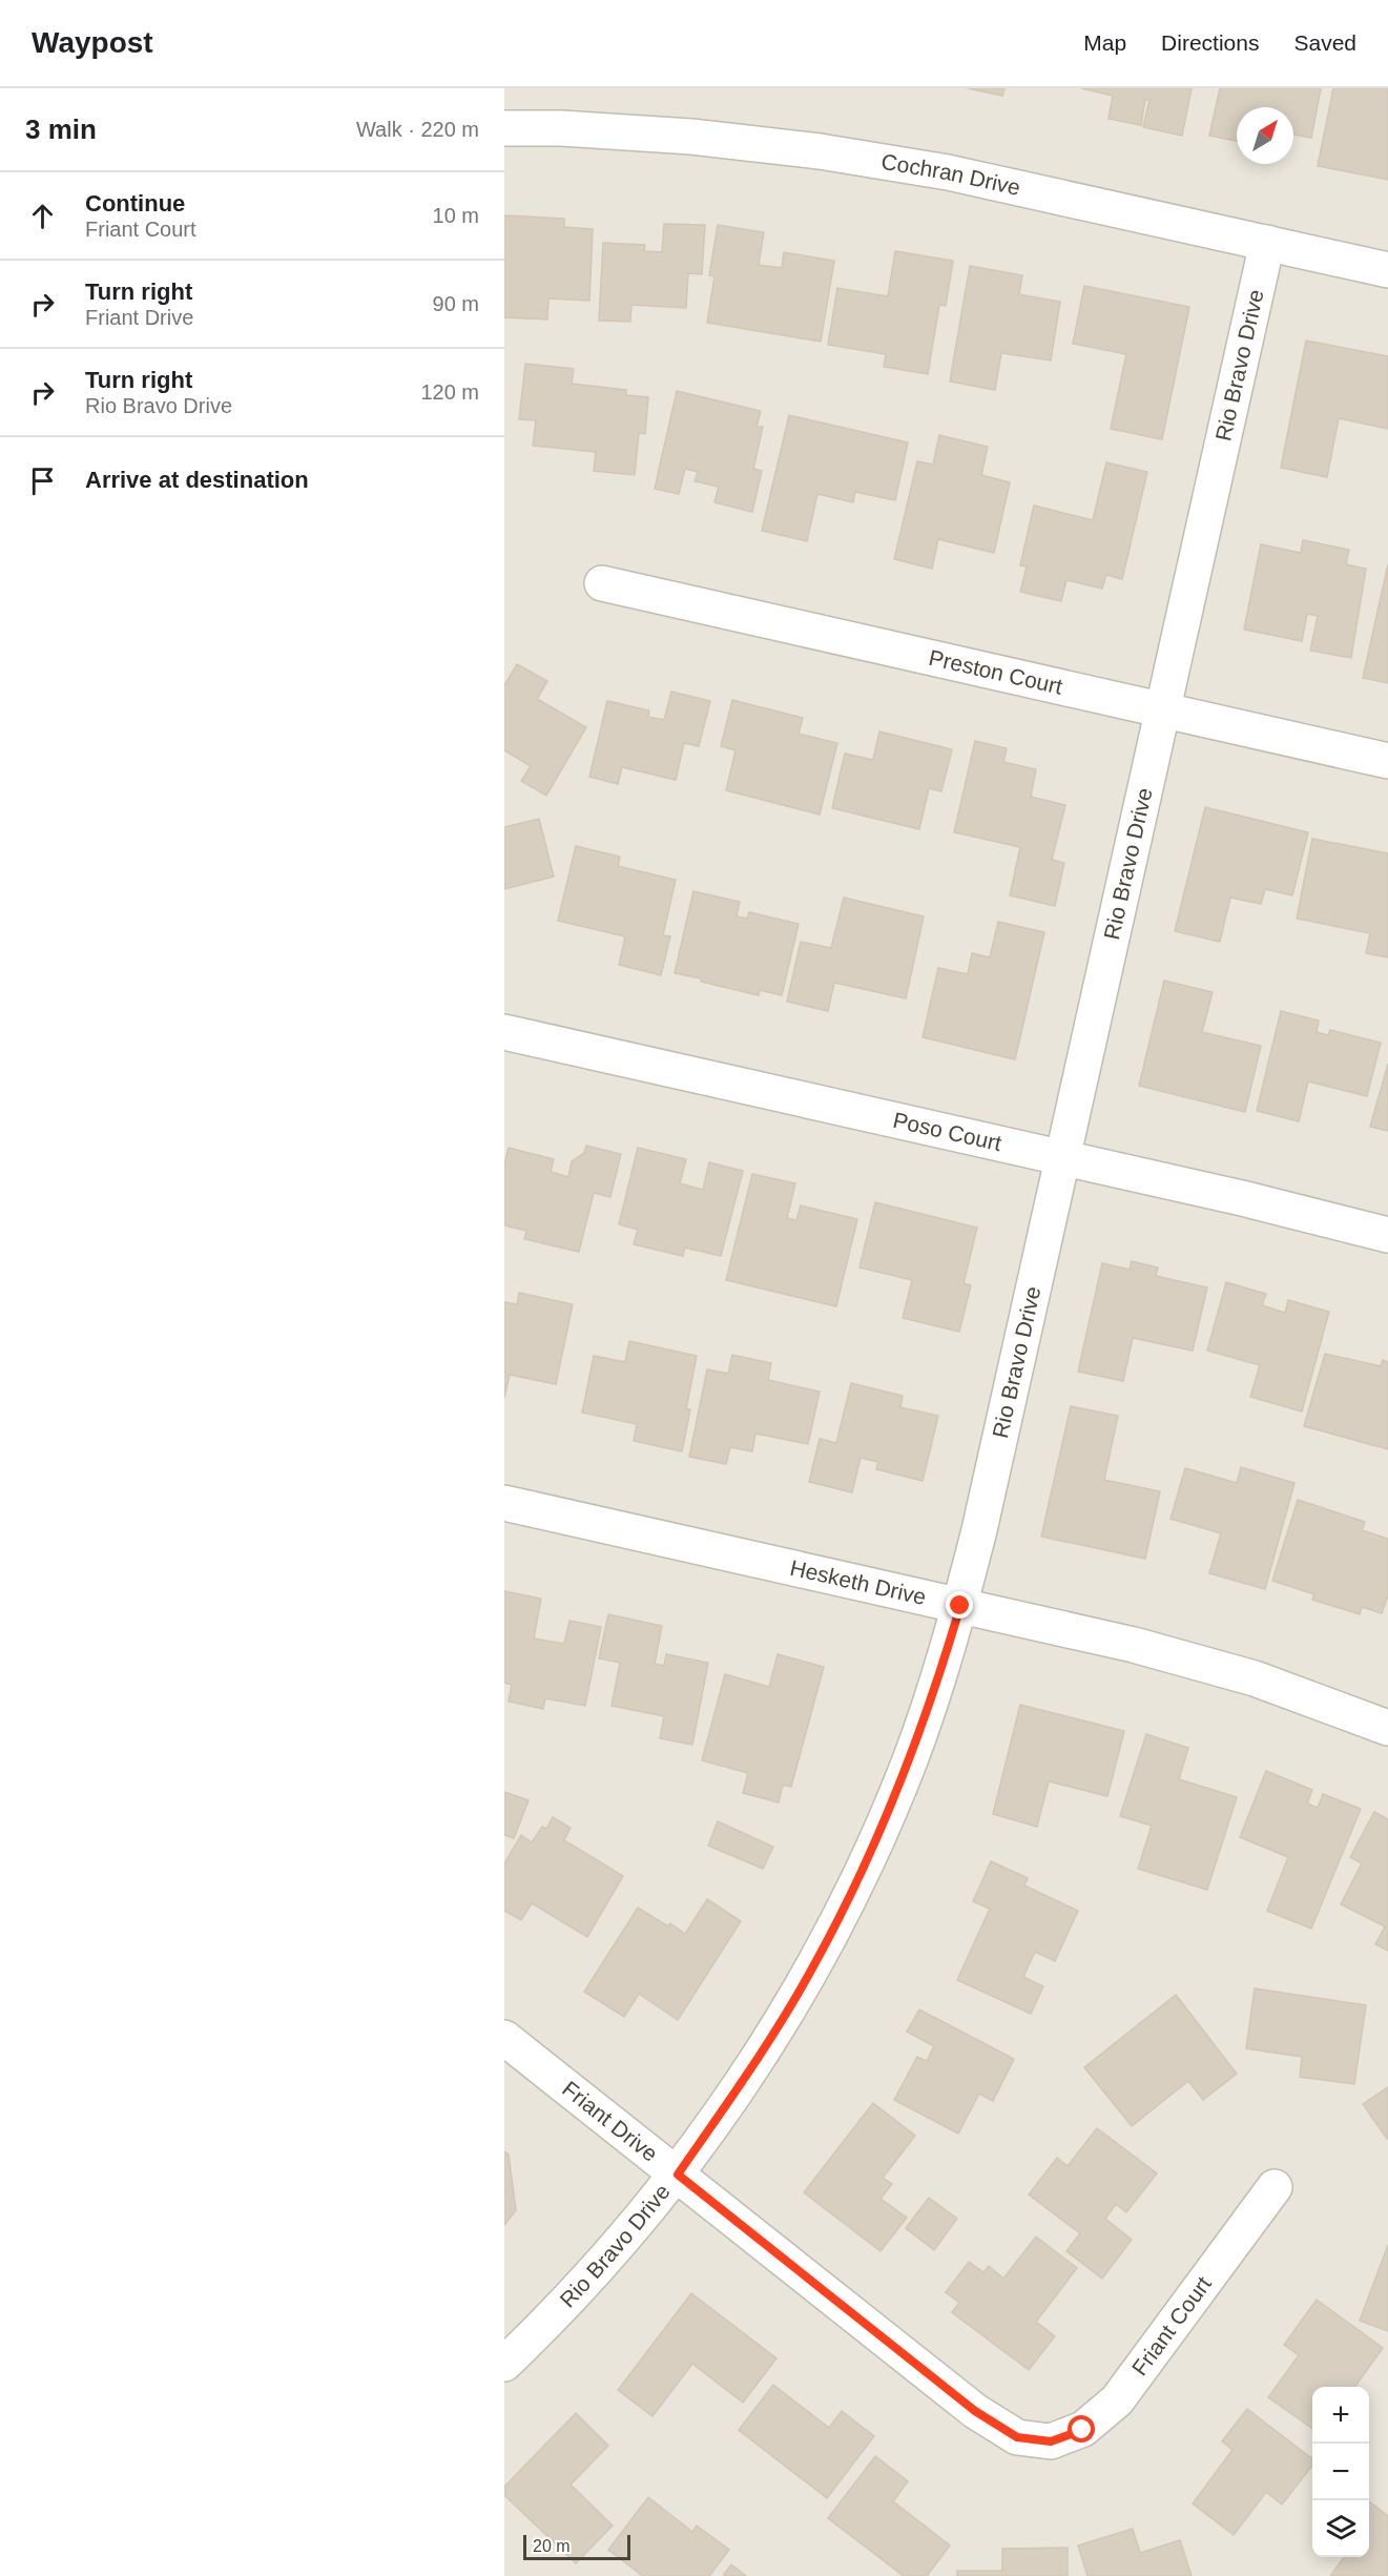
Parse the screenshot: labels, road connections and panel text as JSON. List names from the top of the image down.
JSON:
{
  "streets": {
    "street": [
      "Cochran Drive",
      "Rio Bravo Drive",
      "Preston Court",
      "Poso Court",
      "Hesketh Drive",
      "Friant Drive",
      "Friant Court"
    ]
  },
  "crossings": [
    ["Cochran Drive", "Rio Bravo Drive"],
    ["Rio Bravo Drive", "Preston Court"],
    ["Rio Bravo Drive", "Poso Court"],
    ["Rio Bravo Drive", "Hesketh Drive"],
    ["Rio Bravo Drive", "Friant Drive"],
    ["Friant Drive", "Friant Court"]
  ],
  "scale_bar": "20 m",
  "north": "top right",
  "page": {
    "header": "Waypost",
    "nav": ["Map", "Directions", "Saved"],
    "heading": ["3 min", "Walk · 220 m"],
    "list": [
      ["Continue", "Friant Court", "10 m"],
      ["Turn right", "Friant Drive", "90 m"],
      ["Turn right", "Rio Bravo Drive", "120 m"],
      "Arrive at destination"
    ],
    "map_buttons": ["+", "−"],
    "scale": "20 m"
  }
}
